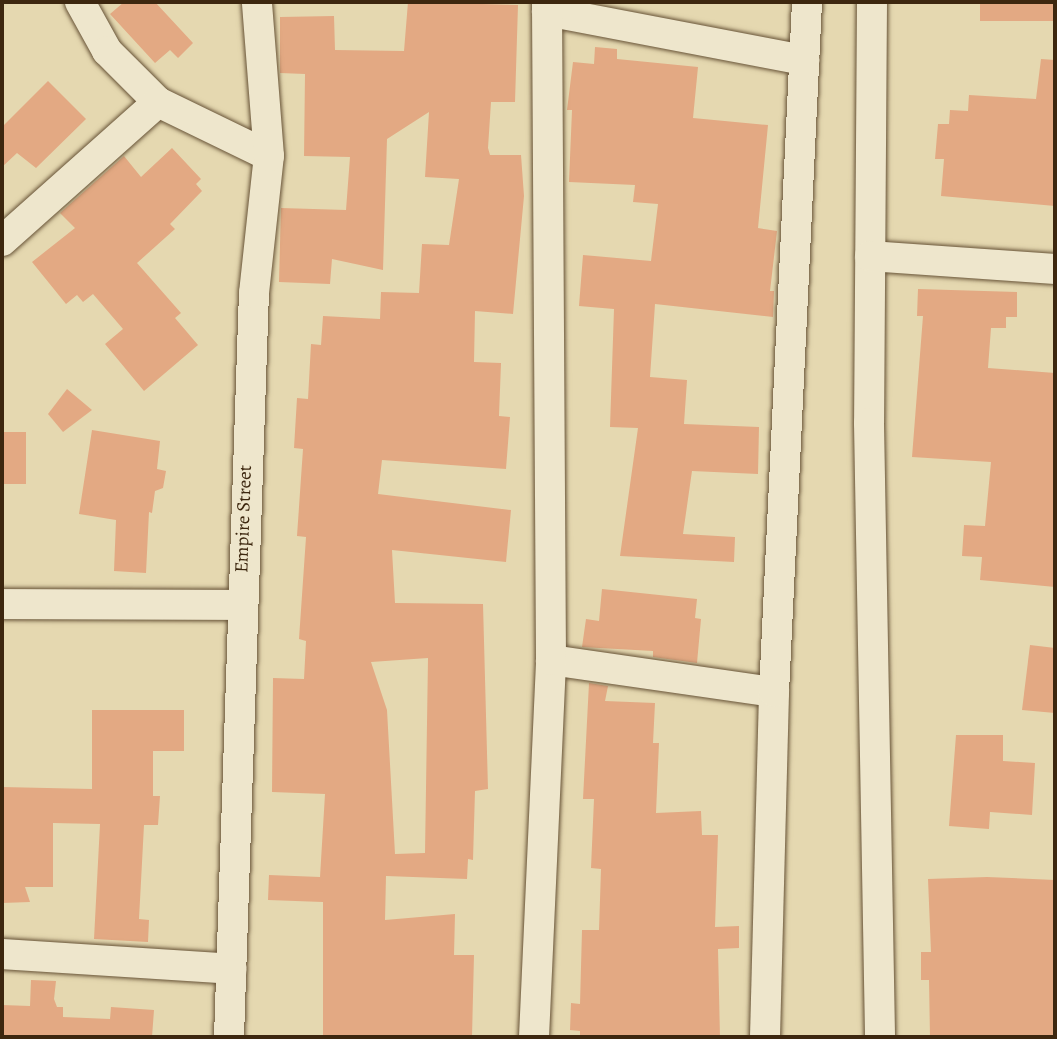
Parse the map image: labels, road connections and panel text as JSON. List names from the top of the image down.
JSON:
{
  "streets": {
    "street": ["Empire Street"]
  }
}
